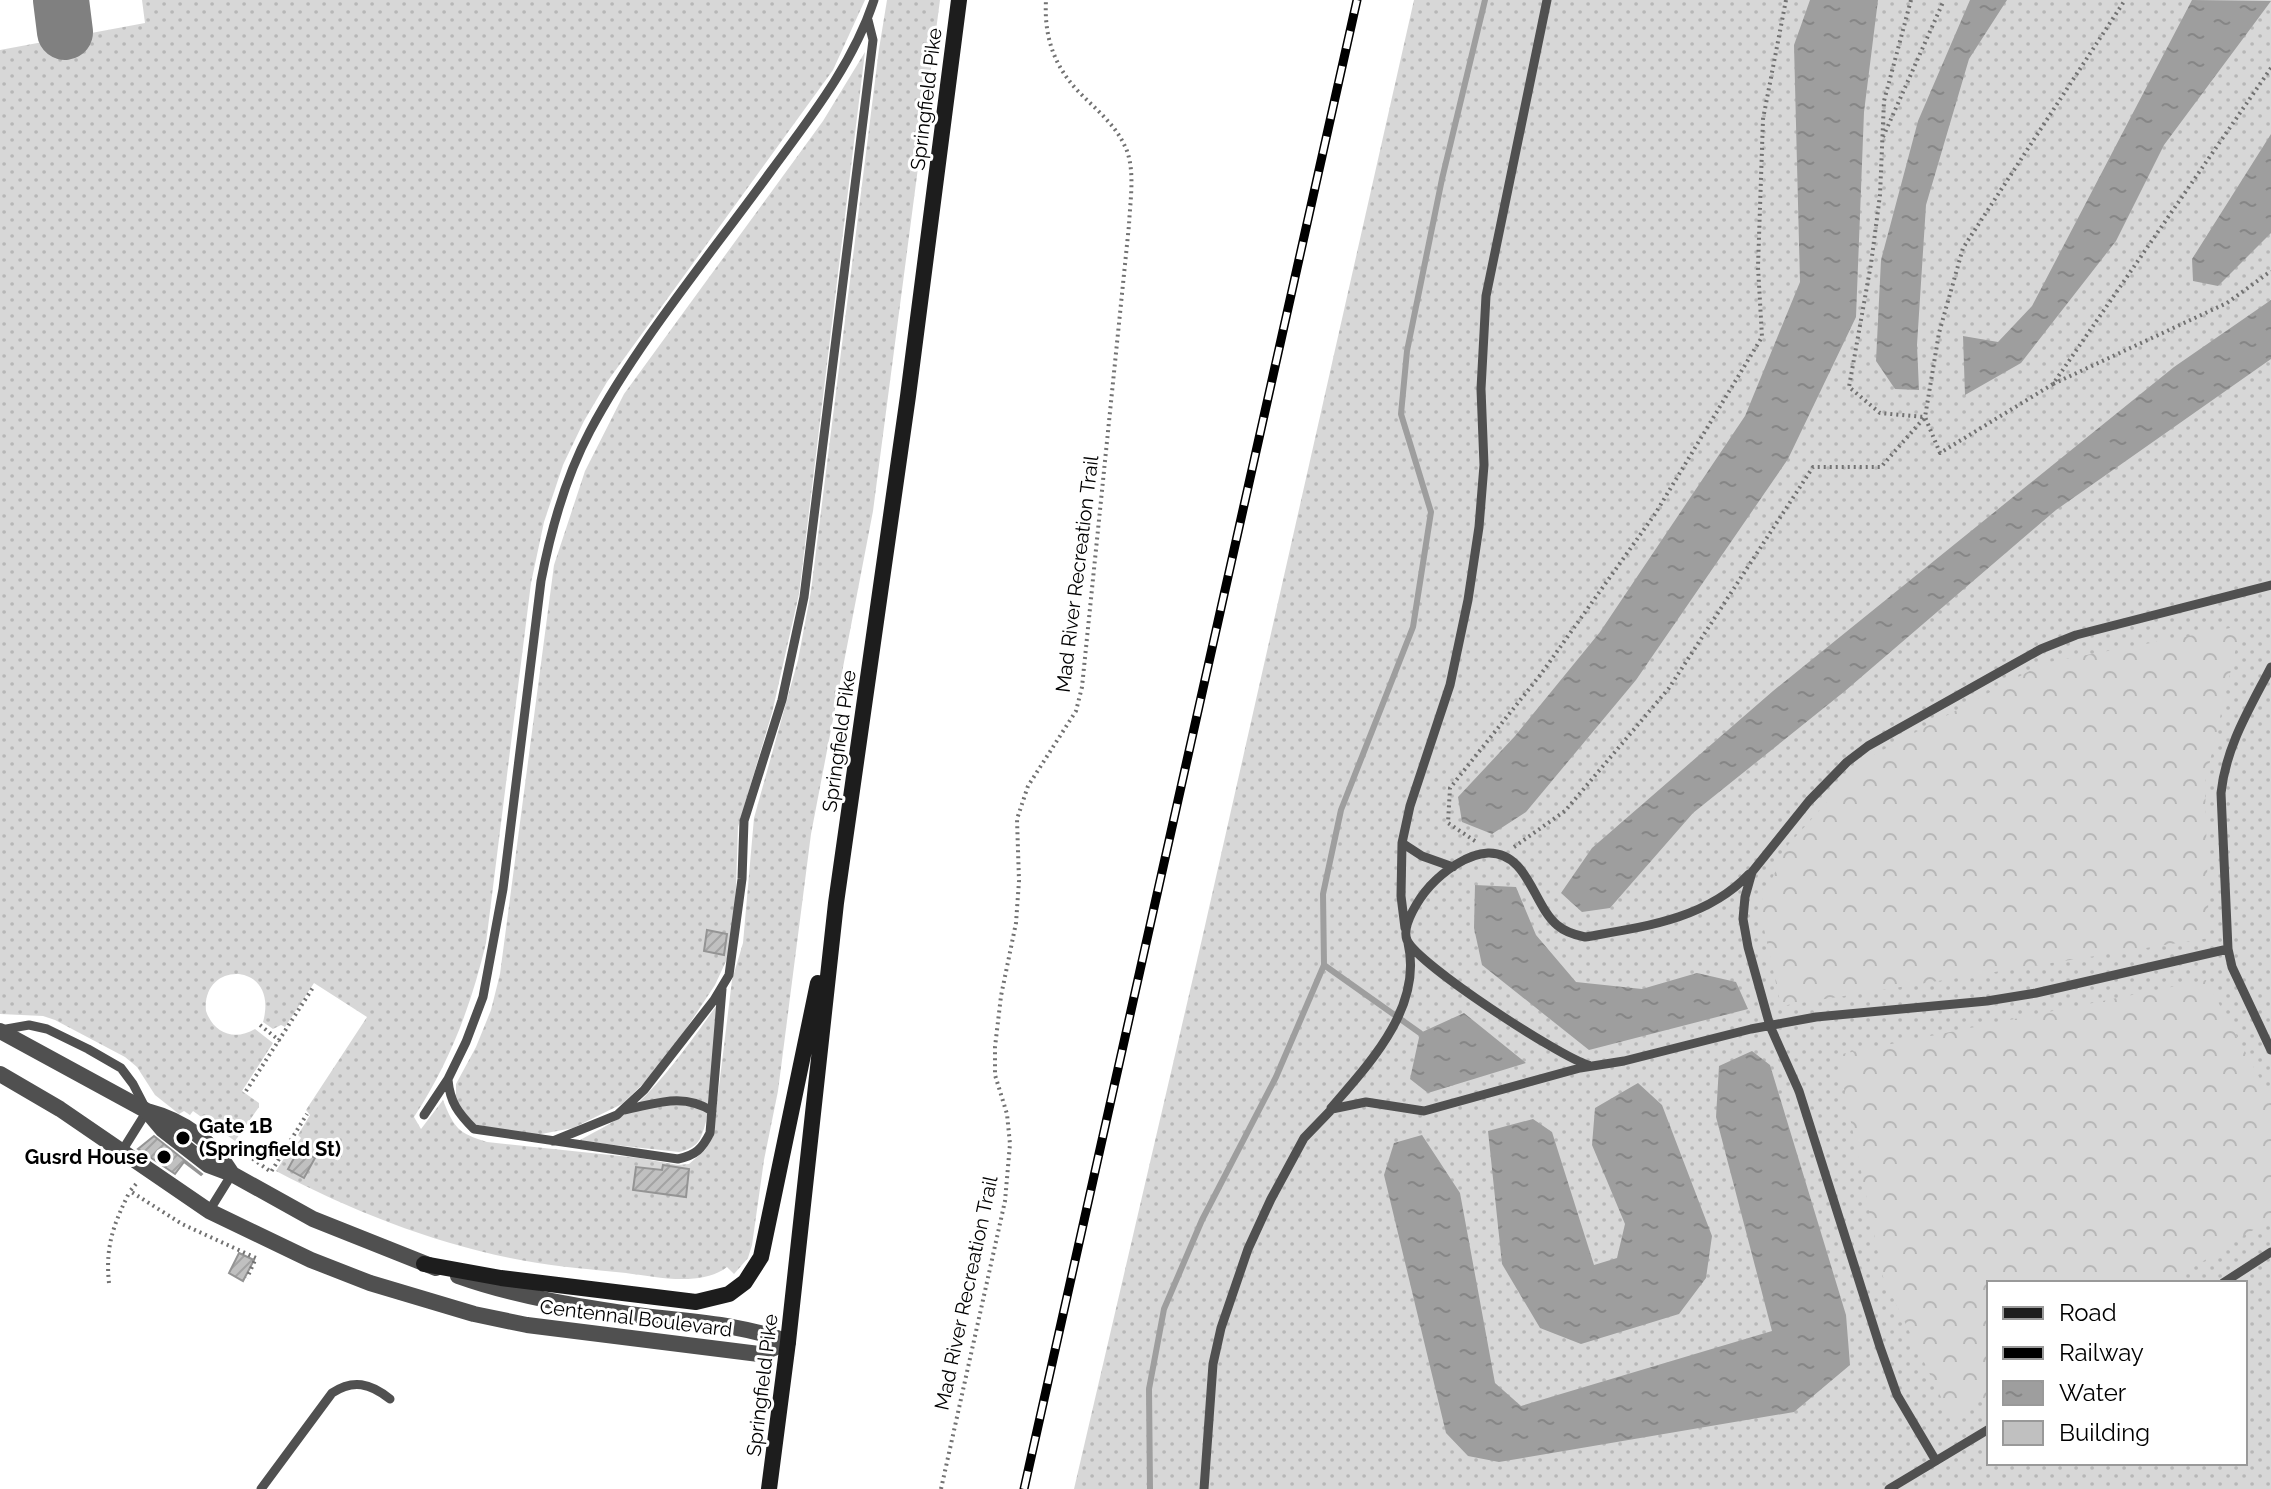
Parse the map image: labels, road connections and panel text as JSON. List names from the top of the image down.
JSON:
{
  "streets": {
    "main road": ["Springfield Pike"],
    "street": ["Centennal Boulevard"],
    "path": ["Mad River Recreation Trail"]
  },
  "crossings": [
    ["Springfield Pike", "Centennal Boulevard"]
  ],
  "places": ["Gate 1B (Springfield St)", "Gusrd House"],
  "legend": [
    "Road",
    "Railway",
    "Water",
    "Building"
  ]
}
